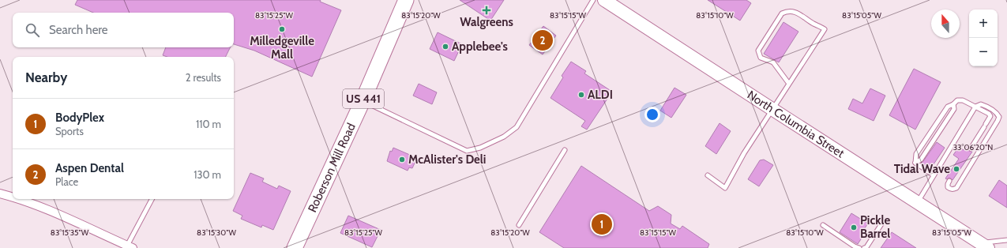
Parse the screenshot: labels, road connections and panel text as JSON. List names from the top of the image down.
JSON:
{
  "streets": {
    "highway": ["US 441", "Roberson Mill Road"],
    "main road": ["North Columbia Street"]
  },
  "places": {
    "health": ["Walgreens"],
    "other": [
      "Milledgeville Mall",
      "Applebee's",
      "ALDI",
      "McAlister's Deli",
      "Tidal Wave",
      "Pickle Barrel"
    ]
  },
  "north": "top",
  "page": {
    "map_buttons": ["+", "−"],
    "search": "Search here",
    "pins": ["2", "1"],
    "heading": ["Nearby", "2 results"],
    "list": [
      {
        "mark": "1",
        "name": "BodyPlex",
        "note": "Sports",
        "value": "110 m"
      },
      {
        "mark": "2",
        "name": "Aspen Dental",
        "note": "Place",
        "value": "130 m"
      }
    ]
  },
  "coordinates": [
    "83°15'05\"W",
    "83°15'25\"W",
    "83°15'20\"W",
    "83°15'10\"W",
    "83°15'15\"W",
    "33°06'20\"N",
    "83°15'35\"W",
    "83°15'30\"W"
  ]
}
